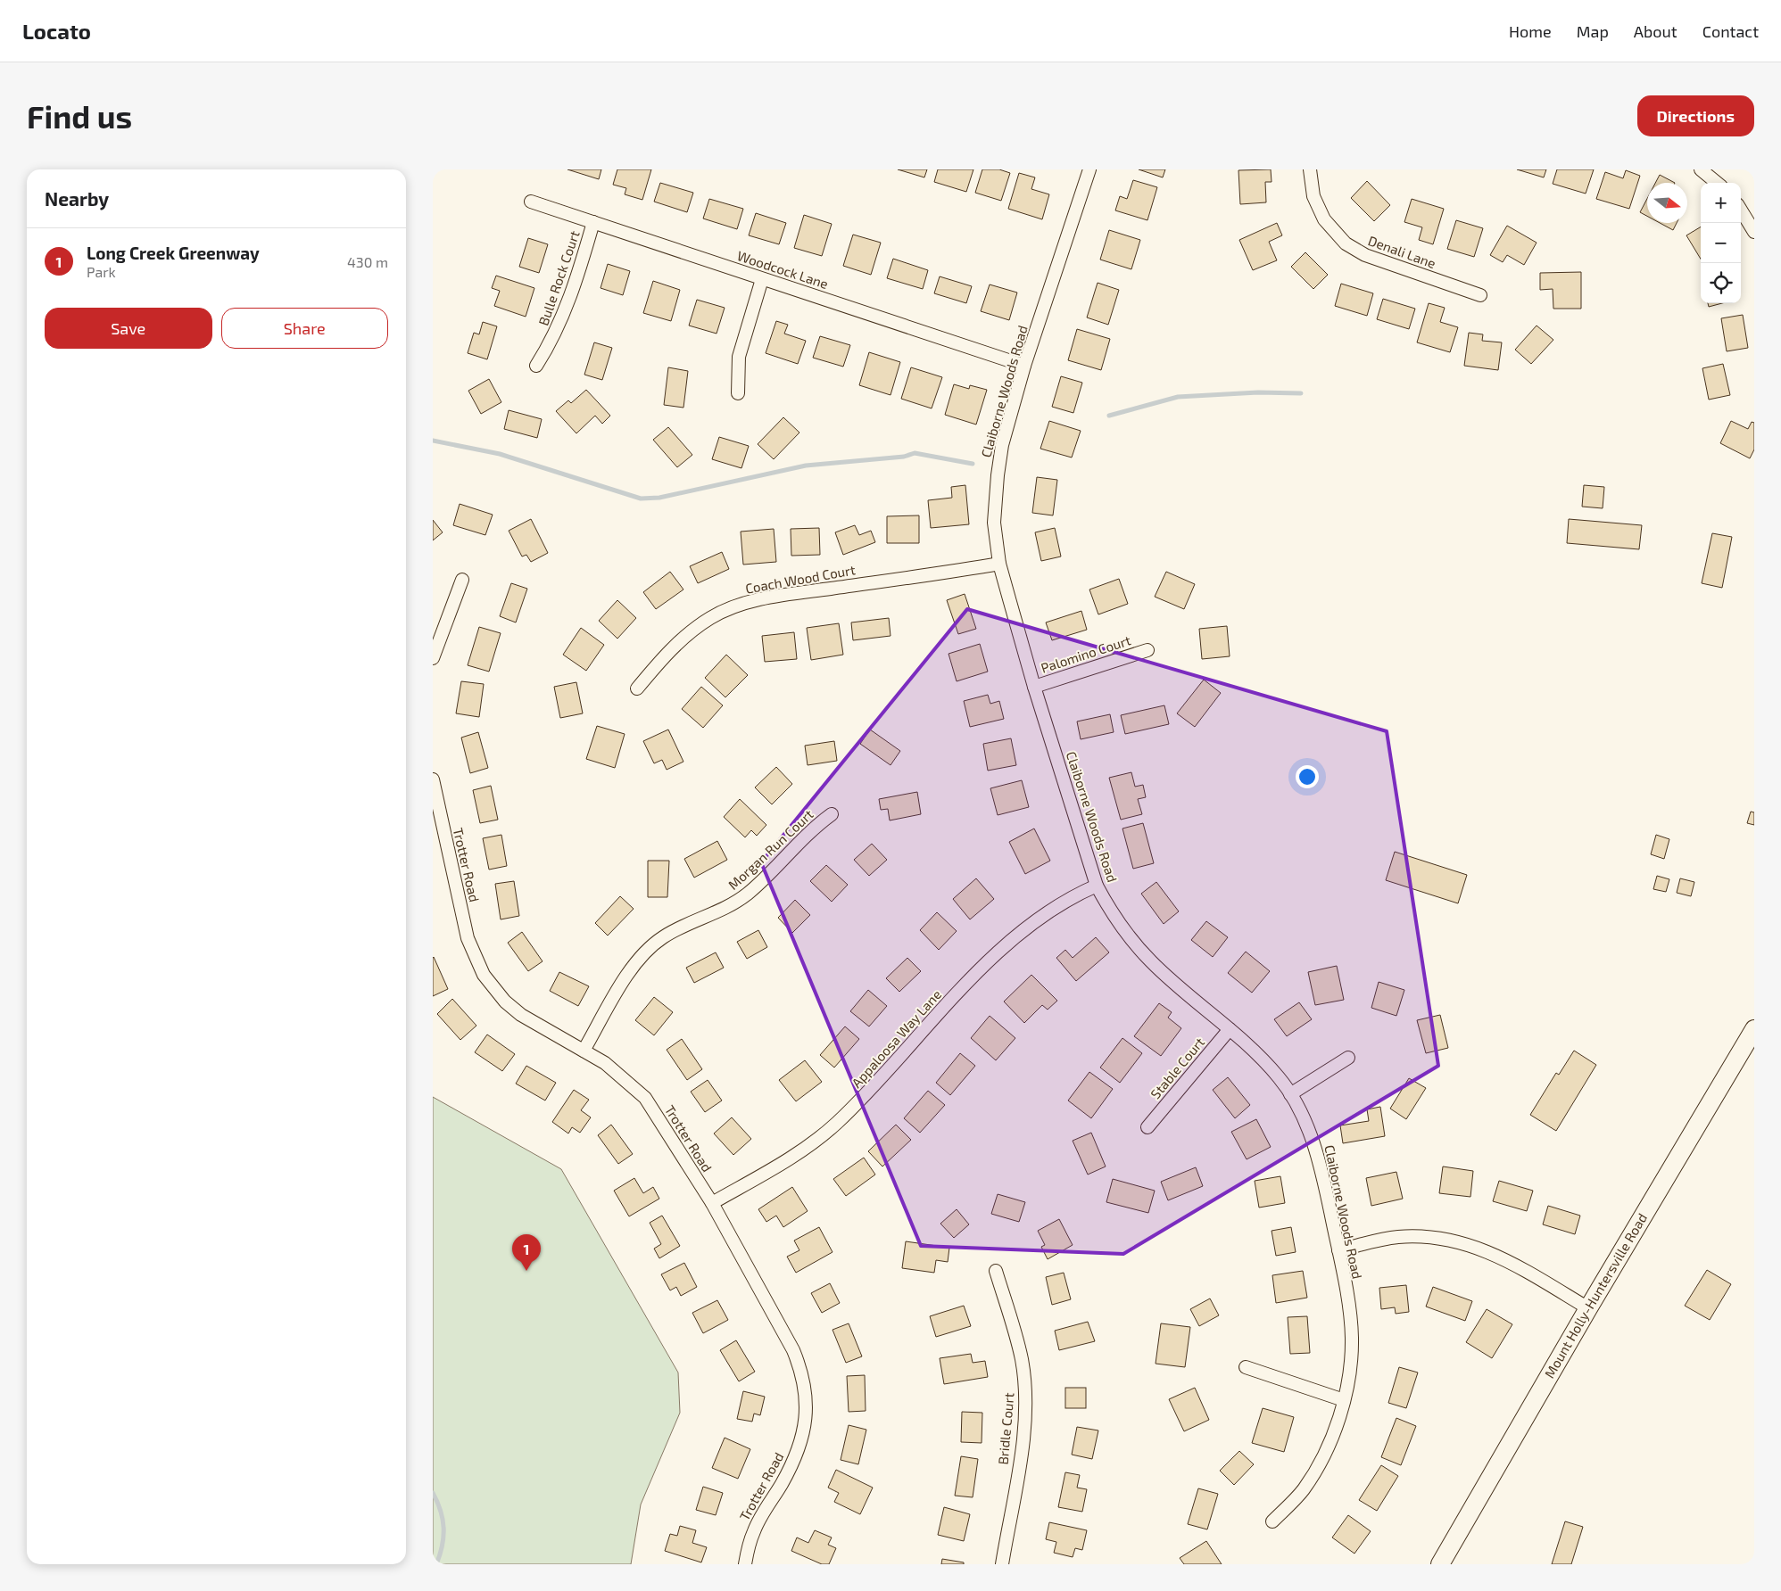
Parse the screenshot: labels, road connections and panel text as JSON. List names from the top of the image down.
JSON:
{
  "streets": {
    "main road": ["Mount Holly-Huntersville Road"],
    "street": [
      "Denali Lane",
      "Woodcock Lane",
      "Bulle Rock Court",
      "Claiborne Woods Road",
      "Coach Wood Court",
      "Palomino Court",
      "Morgan Run Court",
      "Trotter Road",
      "Appaloosa Way Lane",
      "Stable Court",
      "Bridle Court"
    ]
  },
  "crossings": [
    ["Woodcock Lane", "Bulle Rock Court"],
    ["Woodcock Lane", "Claiborne Woods Road"],
    ["Claiborne Woods Road", "Coach Wood Court"],
    ["Claiborne Woods Road", "Palomino Court"],
    ["Claiborne Woods Road", "Appaloosa Way Lane"],
    ["Claiborne Woods Road", "Stable Court"],
    ["Morgan Run Court", "Trotter Road"],
    ["Trotter Road", "Appaloosa Way Lane"]
  ],
  "north": "right",
  "page": {
    "header": "Locato",
    "nav": [
      "Home",
      "Map",
      "About",
      "Contact"
    ],
    "buttons": [
      "Directions",
      ["Save", "Share"]
    ],
    "title": "Find us",
    "heading": "Nearby",
    "map_buttons": ["+", "−"],
    "list": [
      {
        "mark": "1",
        "name": "Long Creek Greenway",
        "note": "Park",
        "value": "430 m"
      }
    ],
    "pins": "1"
  }
}
